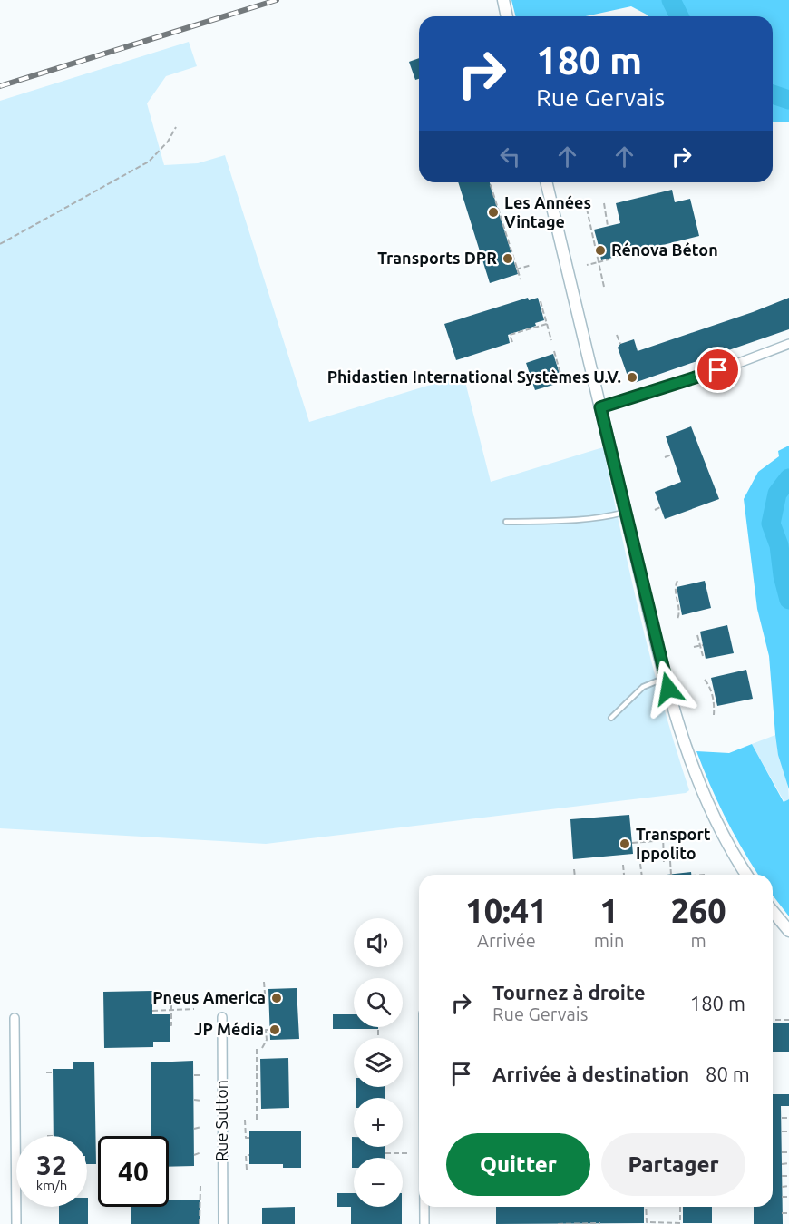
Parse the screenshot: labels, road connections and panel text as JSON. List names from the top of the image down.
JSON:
{
  "streets": {
    "street": ["Rue Sutton"]
  },
  "places": [
    "Les Années Vintage",
    "Rénova Béton",
    "Transports DPR",
    "Phidastien International Systèmes U.V.",
    "Transport Ippolito",
    "Pneus America",
    "JP Média"
  ],
  "page": {
    "turn": ["180 m", "Rue Gervais"],
    "eta": [
      "10:41",
      "Arrivée",
      "1",
      "min",
      "260",
      "m"
    ],
    "map_buttons": ["+", "−"],
    "list": [
      {
        "name": "Tournez à droite",
        "note": "Rue Gervais",
        "value": "180 m"
      },
      {
        "name": "Arrivée à destination",
        "value": "80 m"
      }
    ],
    "buttons": ["Quitter", "Partager"],
    "speed": "32 km/h",
    "limit": "40"
  }
}
